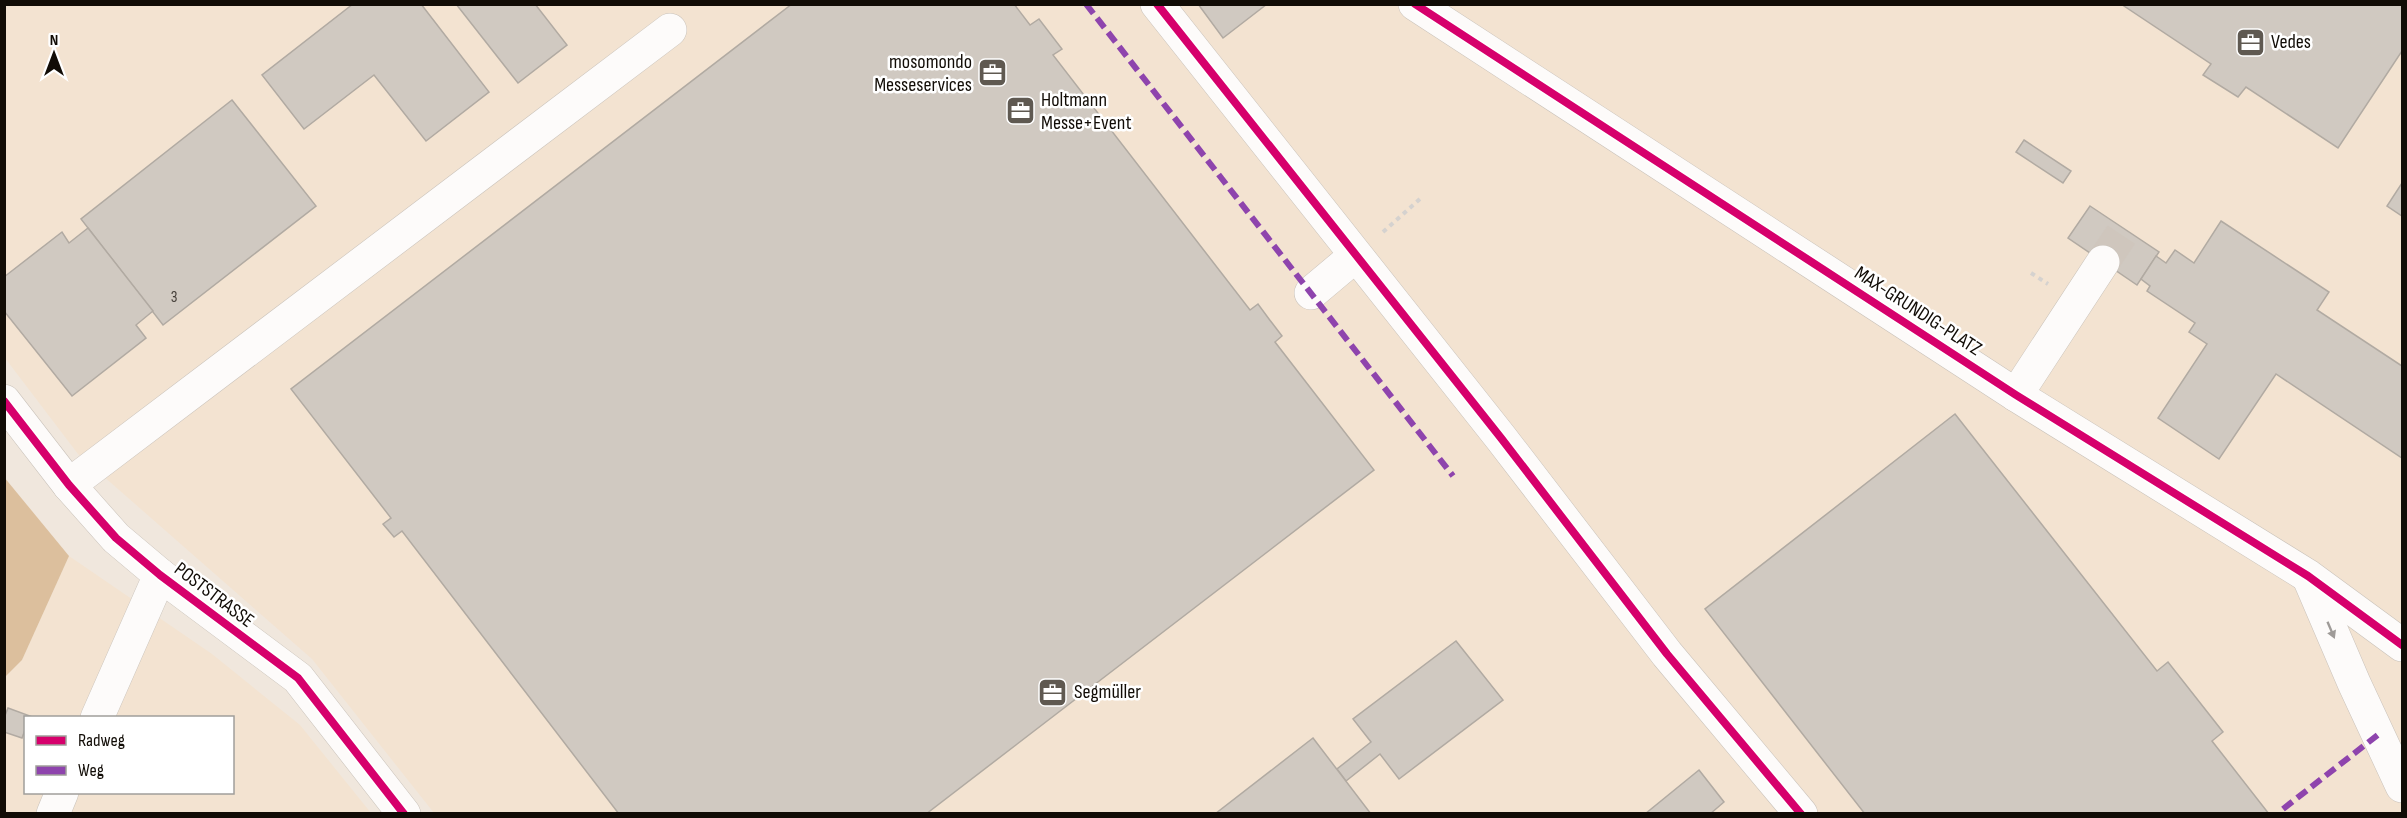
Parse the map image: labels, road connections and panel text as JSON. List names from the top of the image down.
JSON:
{
  "streets": {
    "street": ["MAX-GRUNDIG-PLATZ", "POSTSTRASSE"]
  },
  "places": {
    "office": [
      "Vedes",
      "mosomondo Messeservices",
      "Holtmann Messe+Event",
      "Segmüller"
    ]
  },
  "house_numbers": ["3"],
  "legend": ["Radweg", "Weg"],
  "north": "top"
}
